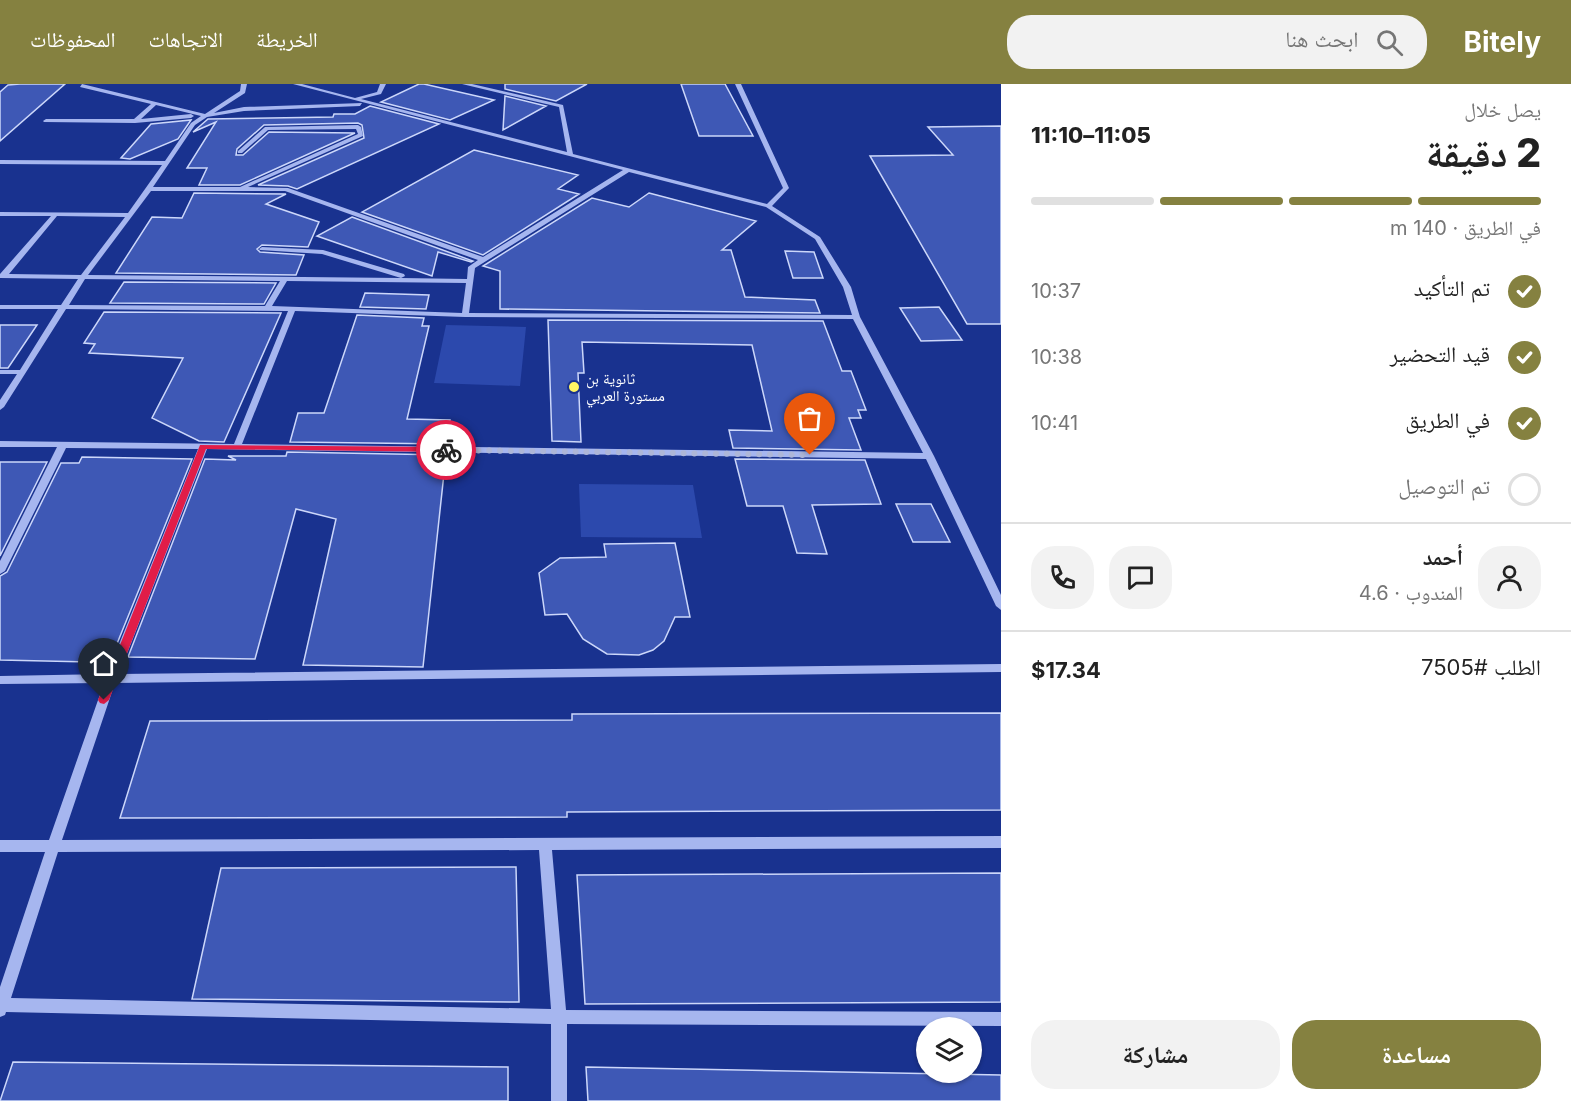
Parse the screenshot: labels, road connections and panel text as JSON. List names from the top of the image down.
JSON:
{
  "places": ["ثانوية بن مستورة العربي"],
  "page": {
    "header": "Bitely",
    "search": "ابحث هنا",
    "nav": ["الخريطة", "الاتجاهات", "المحفوظات"],
    "heading": ["2 دقيقة", "يصل خلال", "11:05–11:10"],
    "panel": [
      "أحمد",
      "المندوب · 4.6",
      "الطلب #7505",
      "$17.34"
    ],
    "bar": "في الطريق · 140 m",
    "list": [
      ["تم التأكيد", "10:37"],
      ["قيد التحضير", "10:38"],
      ["في الطريق", "10:41"],
      "تم التوصيل"
    ],
    "buttons": ["مساعدة", "مشاركة"]
  }
}
